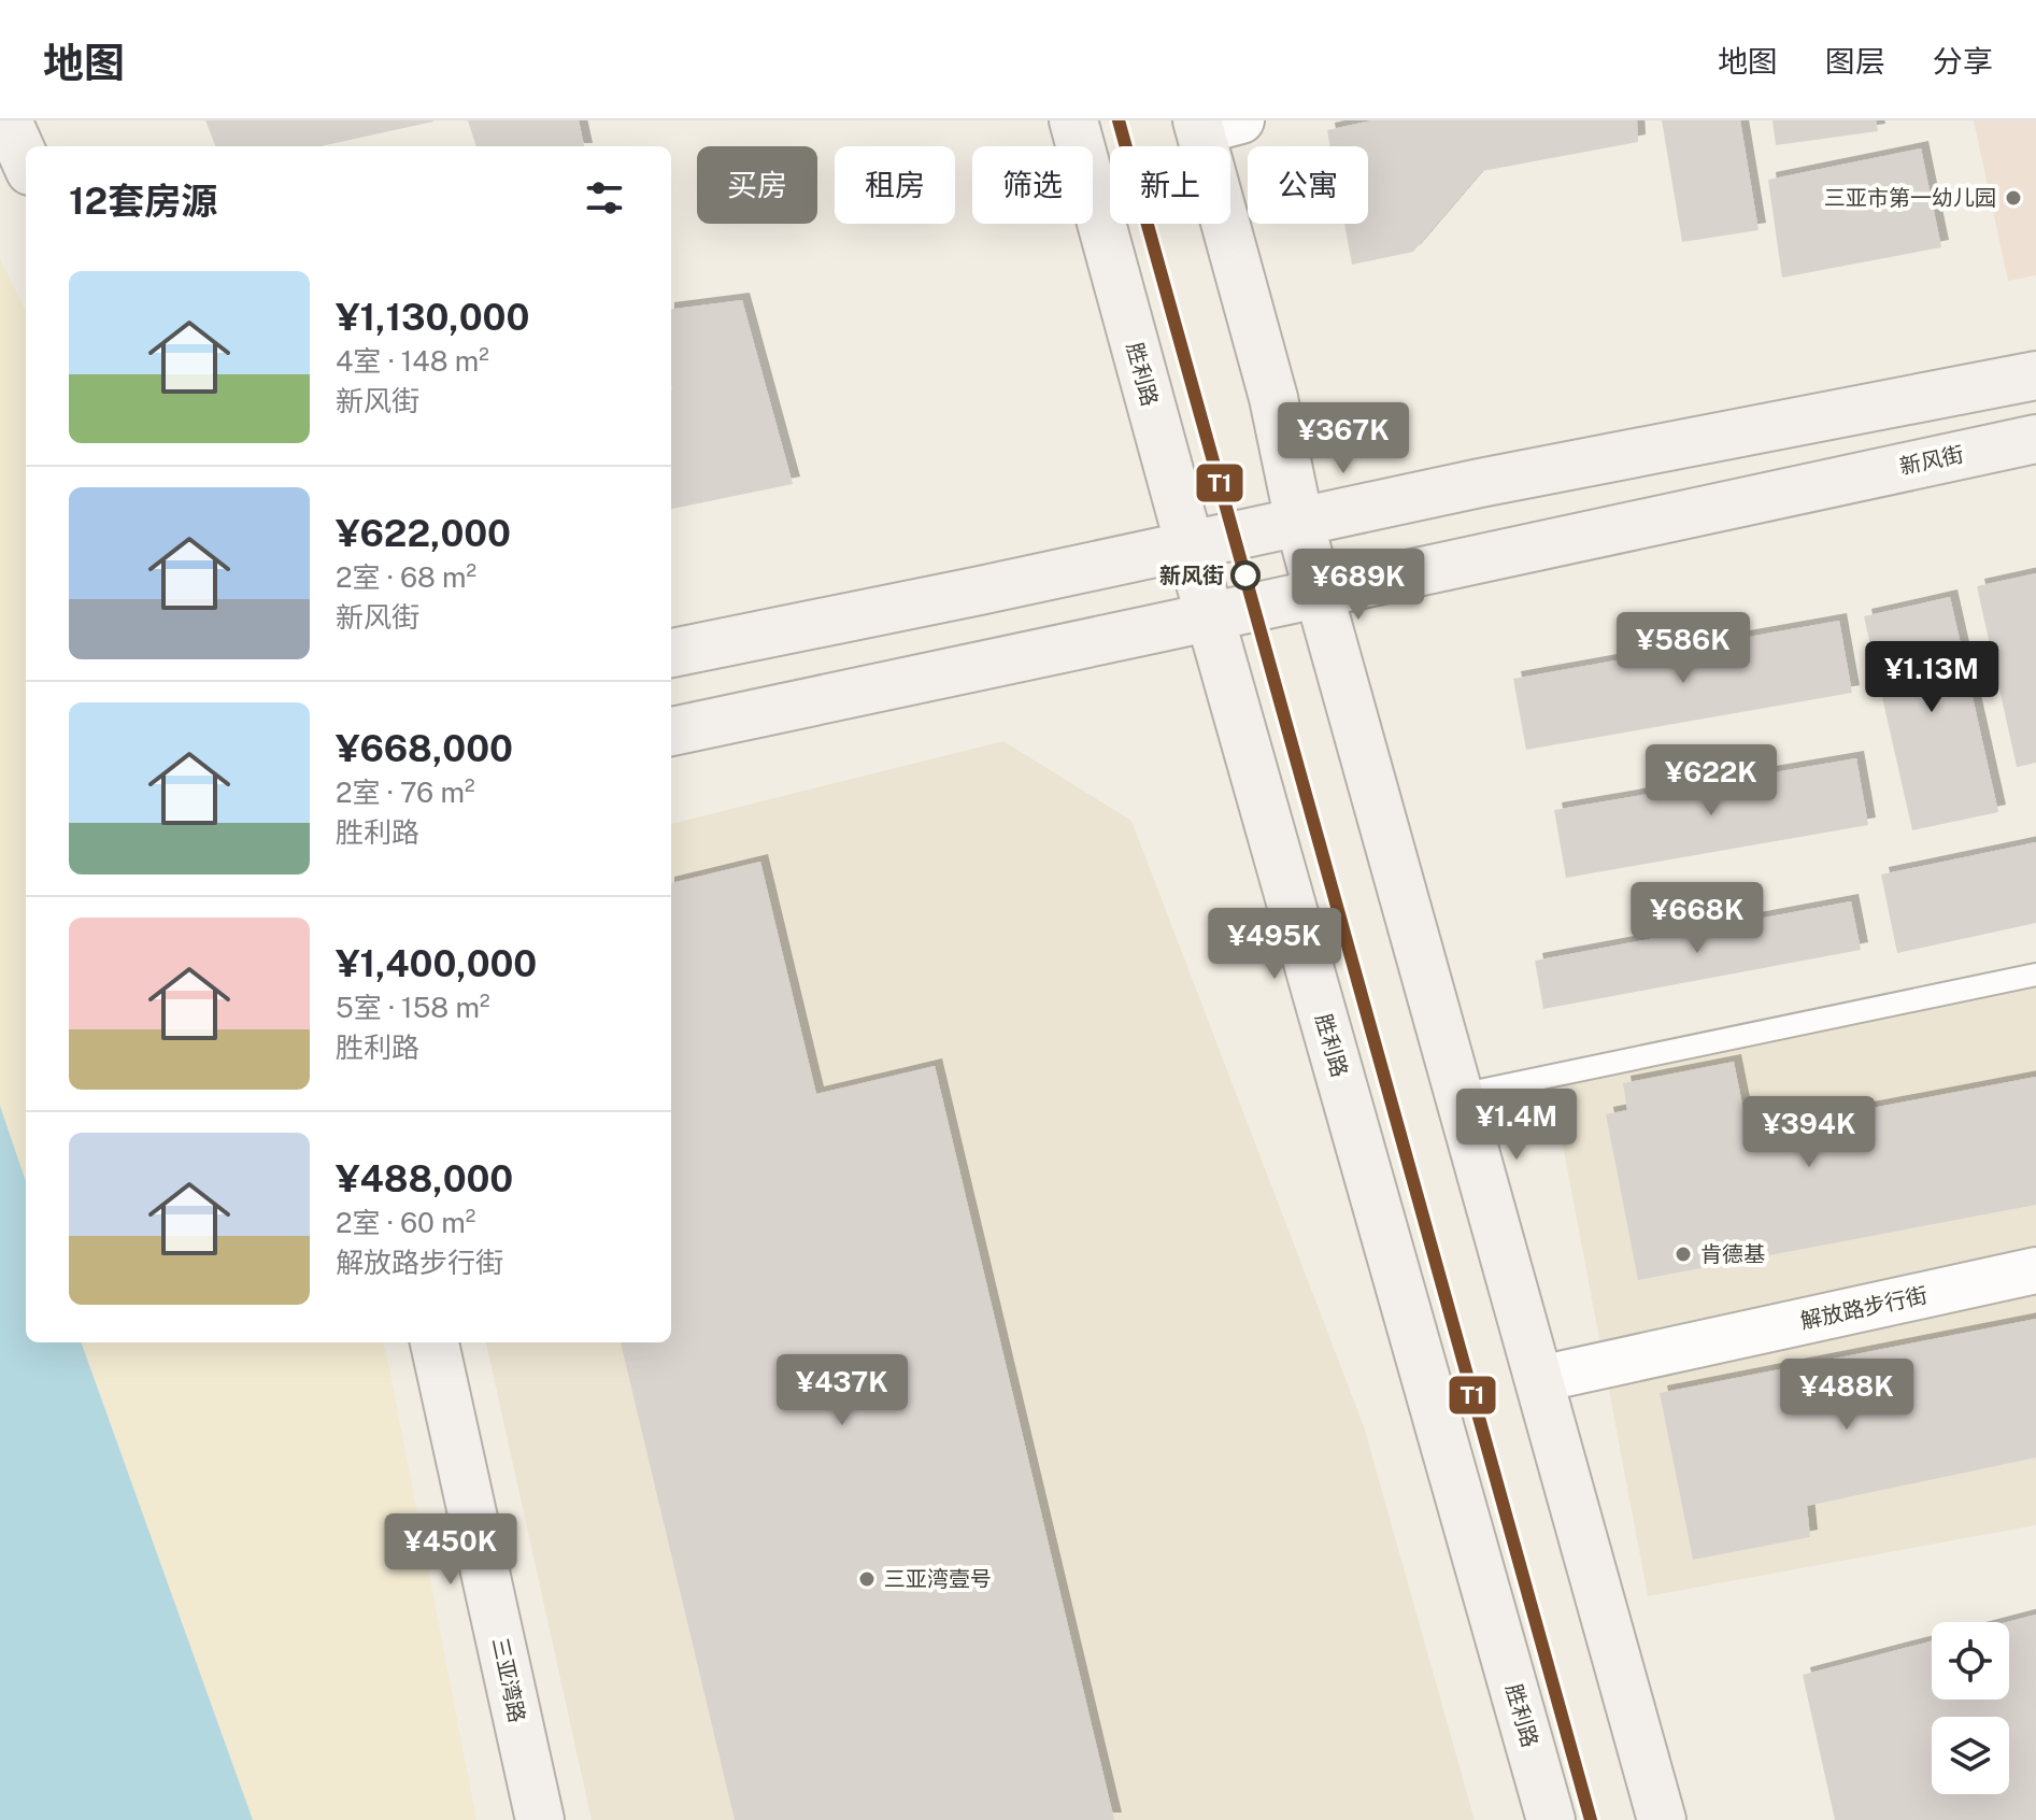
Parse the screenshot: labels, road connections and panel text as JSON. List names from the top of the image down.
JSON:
{
  "streets": {
    "main road": ["胜利路", "新风街", "三亚湾路"],
    "street": ["解放路步行街"]
  },
  "crossings": [
    ["胜利路", "新风街"]
  ],
  "places": [
    "三亚市第一幼儿园",
    "新风街",
    "肯德基",
    "三亚湾壹号"
  ],
  "lines": ["transit line T1"],
  "page": {
    "header": "地图",
    "nav": ["地图", "图层", "分享"],
    "chip": [
      "买房",
      "租房",
      "筛选",
      "新上",
      "公寓"
    ],
    "heading": "12套房源",
    "list": [
      {
        "name": "¥1,130,000",
        "note": "4室 · 148 m² · 新风街"
      },
      {
        "name": "¥622,000",
        "note": "2室 · 68 m² · 新风街"
      },
      {
        "name": "¥668,000",
        "note": "2室 · 76 m² · 胜利路"
      },
      {
        "name": "¥1,400,000",
        "note": "5室 · 158 m² · 胜利路"
      },
      {
        "name": "¥488,000",
        "note": "2室 · 60 m² · 解放路步行街"
      }
    ],
    "price": [
      "¥367K",
      "¥689K",
      "¥586K",
      "¥1.13M",
      "¥622K",
      "¥668K",
      "¥495K",
      "¥1.4M",
      "¥394K",
      "¥437K",
      "¥488K",
      "¥450K"
    ]
  }
}
